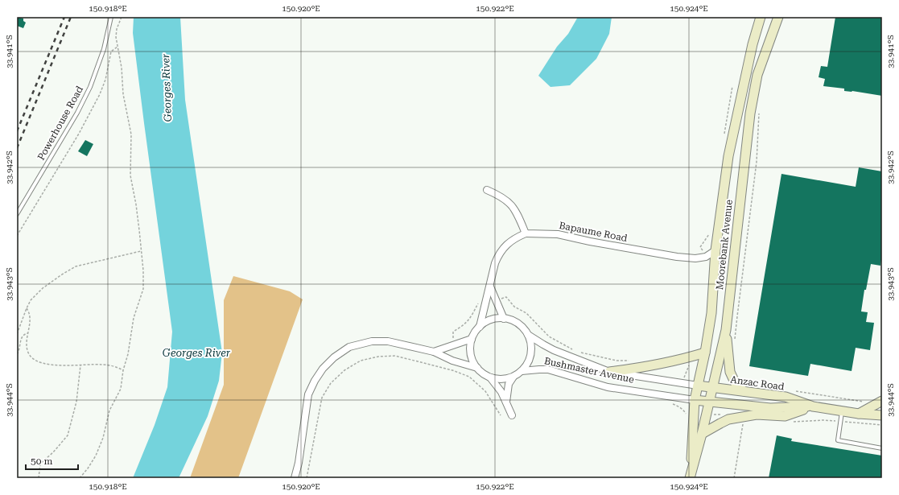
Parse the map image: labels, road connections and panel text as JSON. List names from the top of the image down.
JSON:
{
  "streets": {
    "main road": ["Moorebank Avenue", "Bushmaster Avenue", "Anzac Road"],
    "street": ["Bapaume Road"],
    "lane": ["Powerhouse Road"]
  },
  "crossings": [
    ["Bapaume Road", "Moorebank Avenue"],
    ["Moorebank Avenue", "Bushmaster Avenue"],
    ["Moorebank Avenue", "Anzac Road"],
    ["Bushmaster Avenue", "Anzac Road"]
  ],
  "water": ["Georges River"],
  "scale_bar": "50 m",
  "coordinates": [
    "150.918°E",
    "150.920°E",
    "150.922°E",
    "150.924°E",
    "33.941°S",
    "33.942°S",
    "33.943°S",
    "33.944°S"
  ]
}
